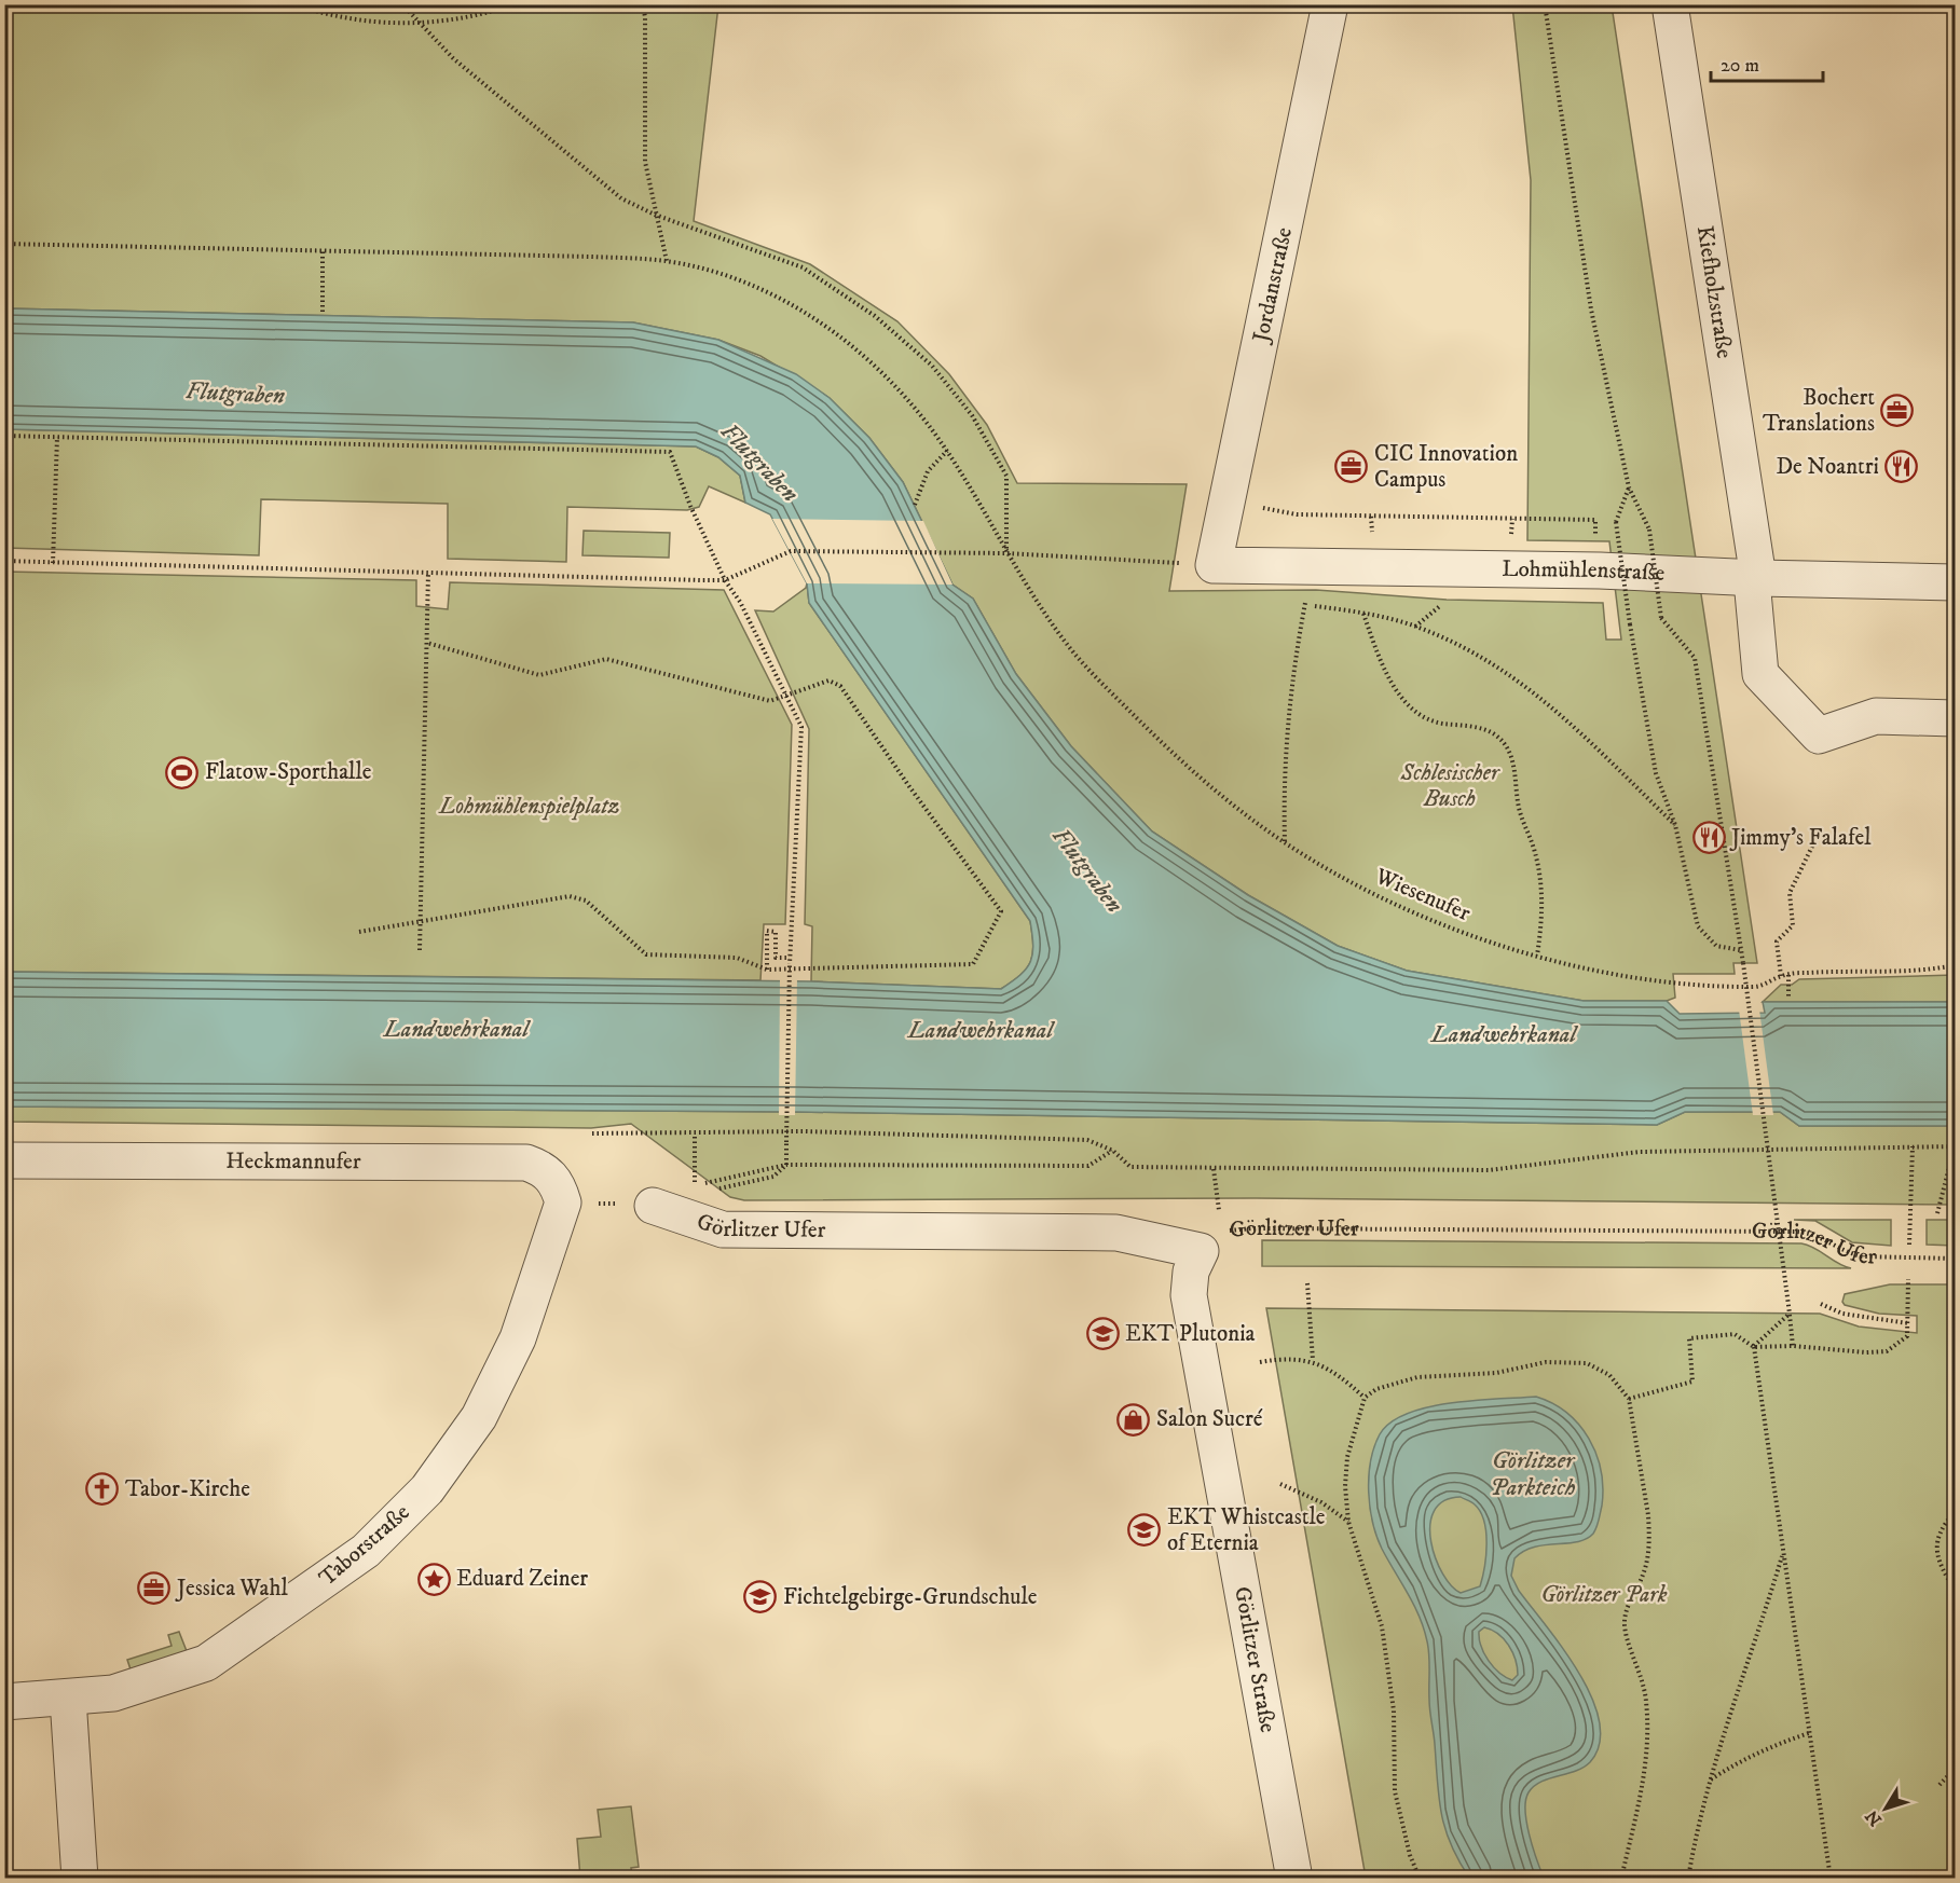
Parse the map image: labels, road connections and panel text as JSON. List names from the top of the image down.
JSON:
{
  "streets": {
    "street": [
      "Jordanstraße",
      "Kiefholzstraße",
      "Lohmühlenstraße",
      "Heckmannufer",
      "Görlitzer Ufer",
      "Taborstraße",
      "Görlitzer Straße"
    ],
    "path": ["Wiesenufer"]
  },
  "crossings": [
    ["Jordanstraße", "Lohmühlenstraße"],
    ["Kiefholzstraße", "Lohmühlenstraße"],
    ["Heckmannufer", "Taborstraße"],
    ["Görlitzer Ufer", "Görlitzer Straße"]
  ],
  "water": ["Flutgraben", "Landwehrkanal", "Görlitzer Parkteich"],
  "parks": ["Schlesischer Busch", "Lohmühlenspielplatz", "Görlitzer Park"],
  "places": {
    "office": ["Bochert Translations", "CIC Innovation Campus", "Jessica Wahl"],
    "restaurant": ["De Noantri", "Jimmy's Falafel"],
    "sports": ["Flatow-Sporthalle"],
    "school or university": ["EKT Plutonia", "EKT Whistcastle of Eternia", "Fichtelgebirge-Grundschule"],
    "shop": ["Salon Sucré"],
    "church": ["Tabor-Kirche"],
    "place": ["Eduard Zeiner"]
  },
  "scale_bar": "20 m",
  "north": "bottom left"
}
